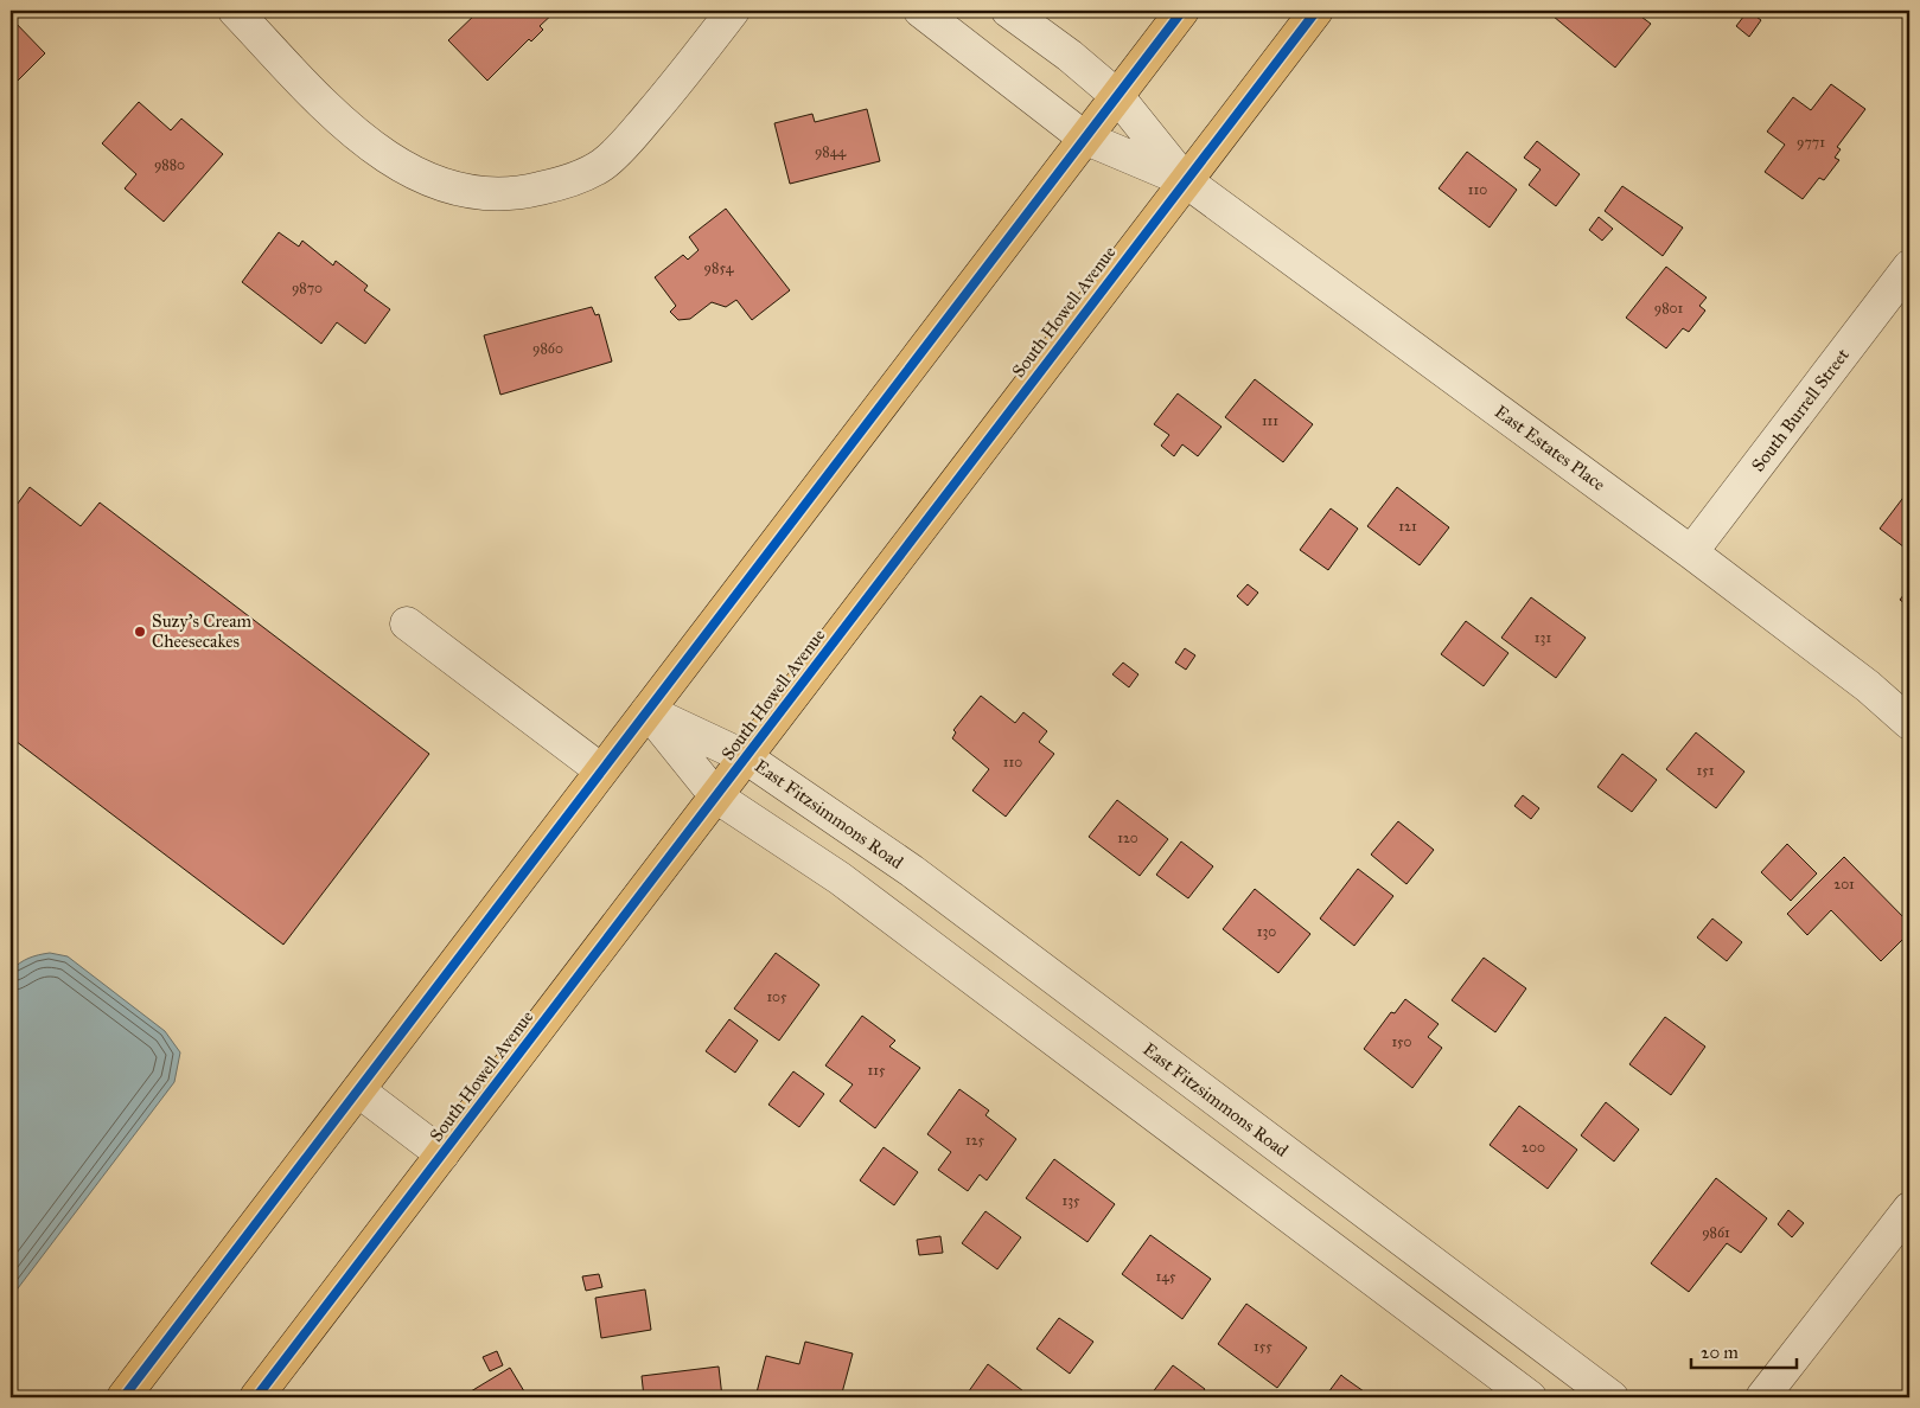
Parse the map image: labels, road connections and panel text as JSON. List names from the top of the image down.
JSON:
{
  "streets": {
    "main road": ["South Howell Avenue"],
    "street": ["South Burrell Street", "East Estates Place", "East Fitzsimmons Road"]
  },
  "crossings": [
    ["South Howell Avenue", "East Estates Place"],
    ["South Howell Avenue", "East Fitzsimmons Road"],
    ["South Burrell Street", "East Estates Place"]
  ],
  "places": ["Suzy's Cream Cheesecakes"],
  "house_numbers": [
    "9771",
    "9844",
    "9880",
    "110",
    "9854",
    "9870",
    "9801",
    "9860",
    "111",
    "121",
    "131",
    "110",
    "151",
    "120",
    "201",
    "130",
    "105",
    "150",
    "115",
    "125",
    "200",
    "135",
    "9861",
    "145",
    "155"
  ],
  "scale_bar": "20 m"
}
